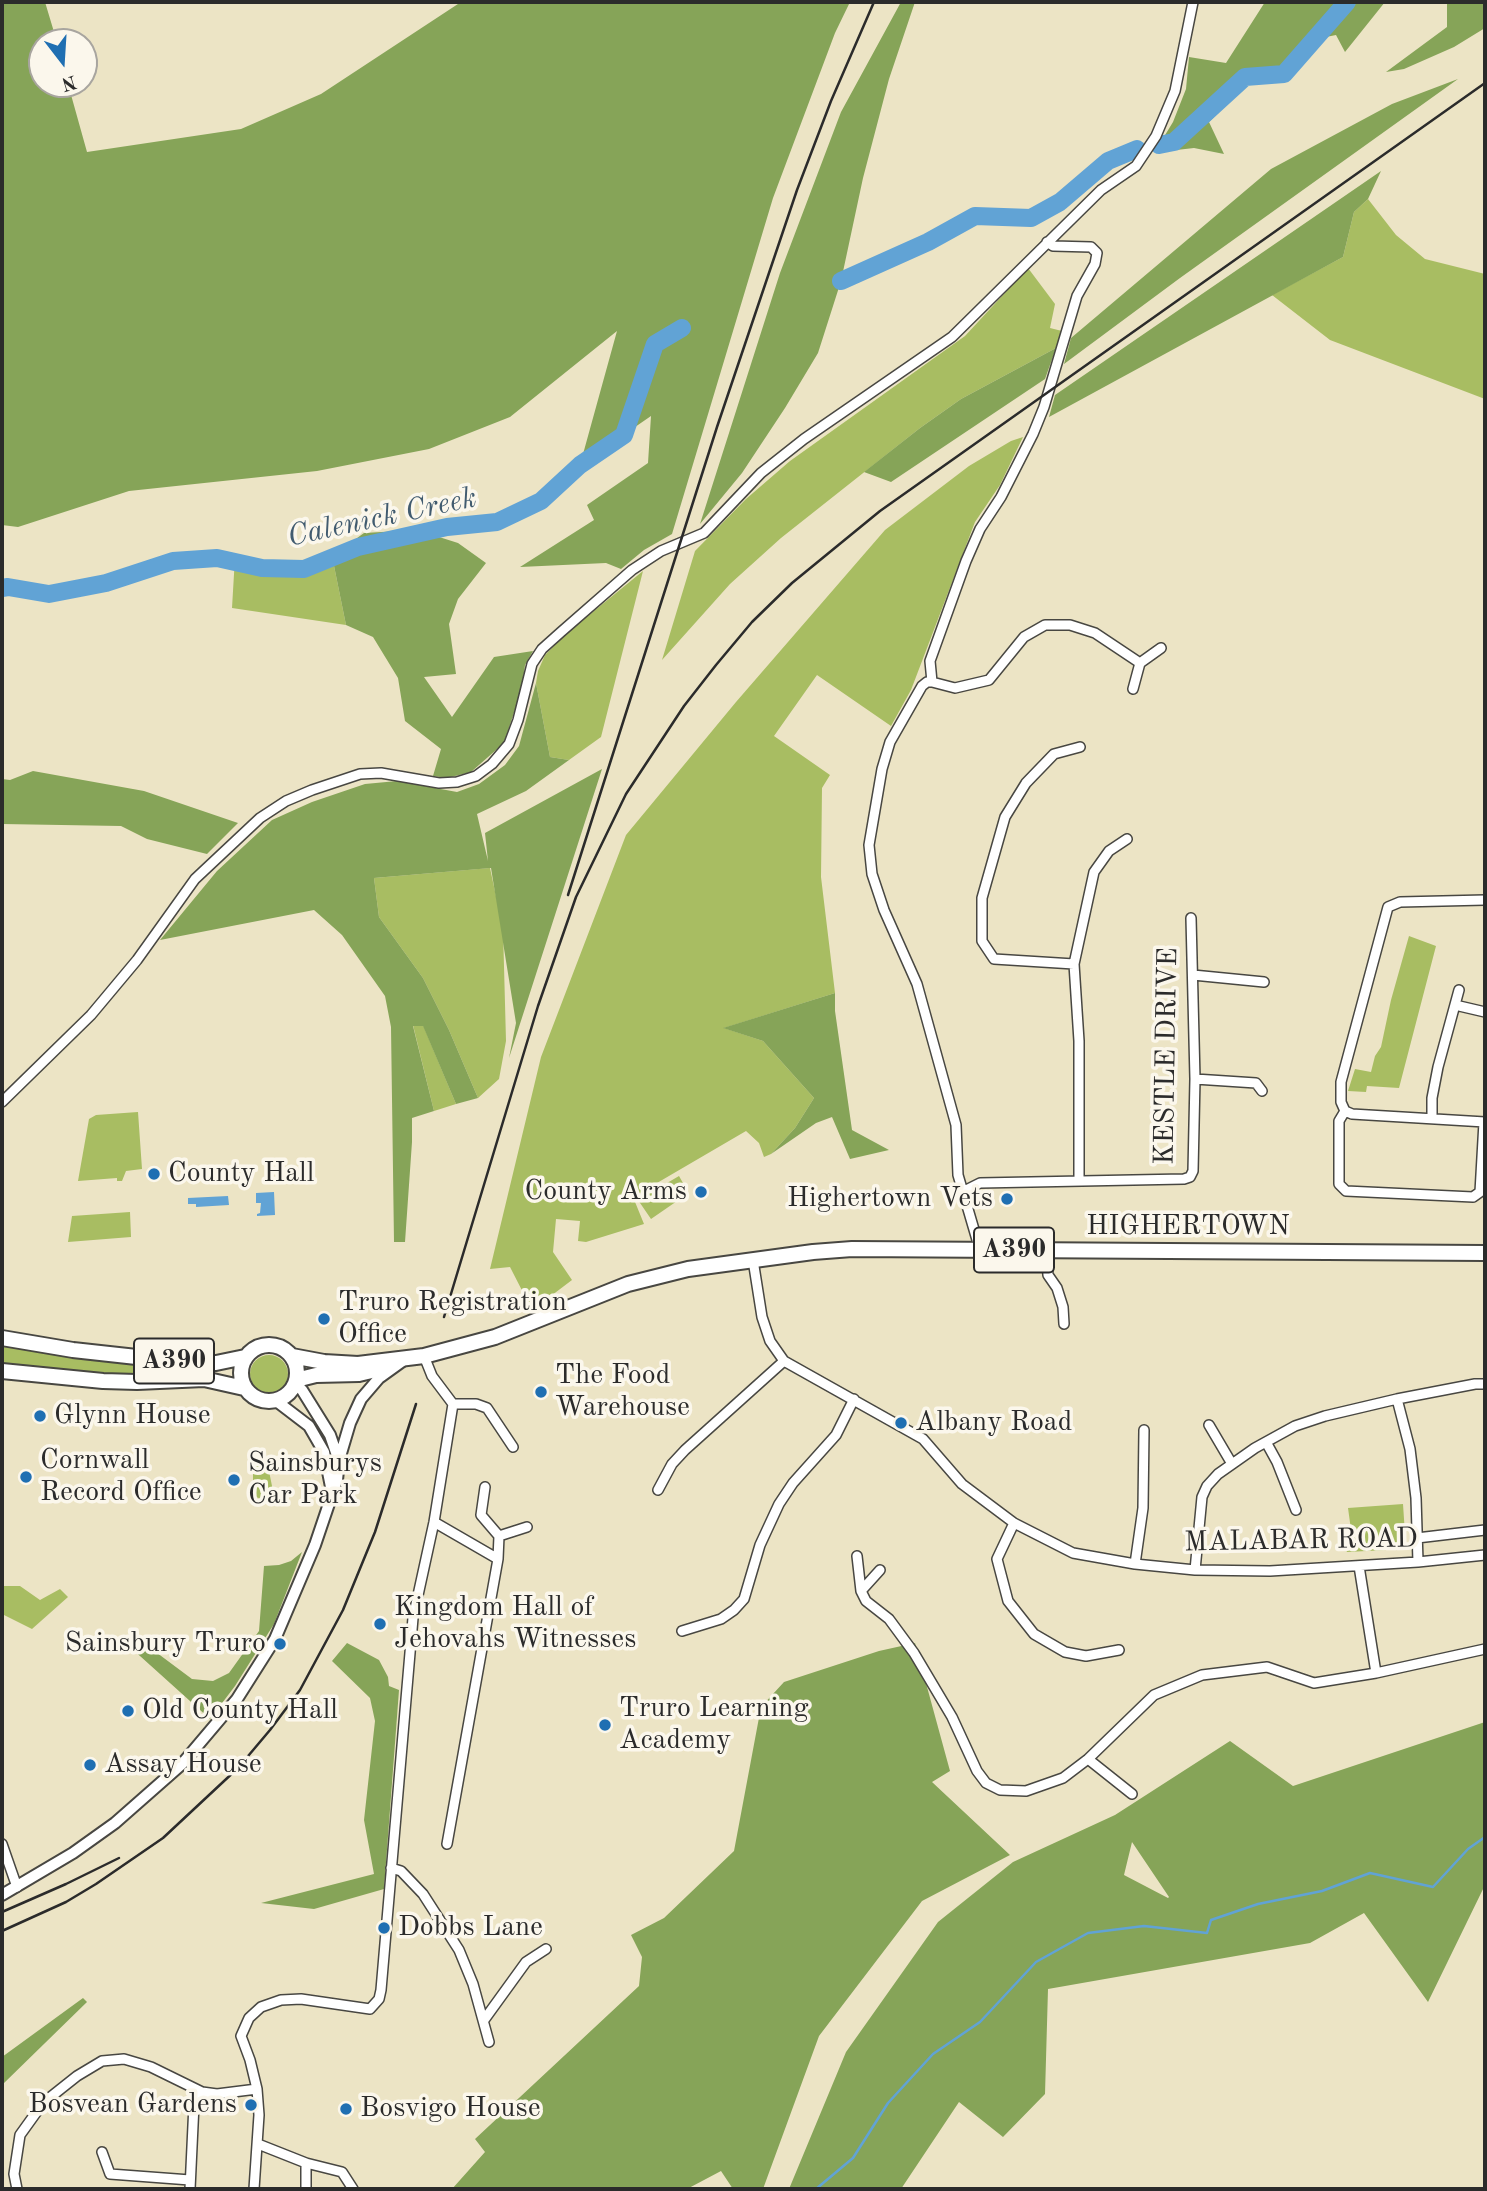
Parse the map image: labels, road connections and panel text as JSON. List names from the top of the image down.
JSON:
{
  "streets": {
    "highway": ["HIGHERTOWN", "A390"],
    "street": ["KESTLE DRIVE", "MALABAR ROAD"]
  },
  "crossings": [
    ["HIGHERTOWN", "A390"],
    ["HIGHERTOWN", "MALABAR ROAD"]
  ],
  "water": ["Calenick Creek"],
  "places": [
    "County Hall",
    "County Arms",
    "Highertown Vets",
    "Truro Registration Office",
    "The Food Warehouse",
    "Glynn House",
    "Albany Road",
    "Cornwall Record Office",
    "Sainsburys Car Park",
    "Kingdom Hall of Jehovahs Witnesses",
    "Sainsbury Truro",
    "Old County Hall",
    "Truro Learning Academy",
    "Assay House",
    "Dobbs Lane",
    "Bosvean Gardens",
    "Bosvigo House"
  ],
  "north": "bottom"
}
